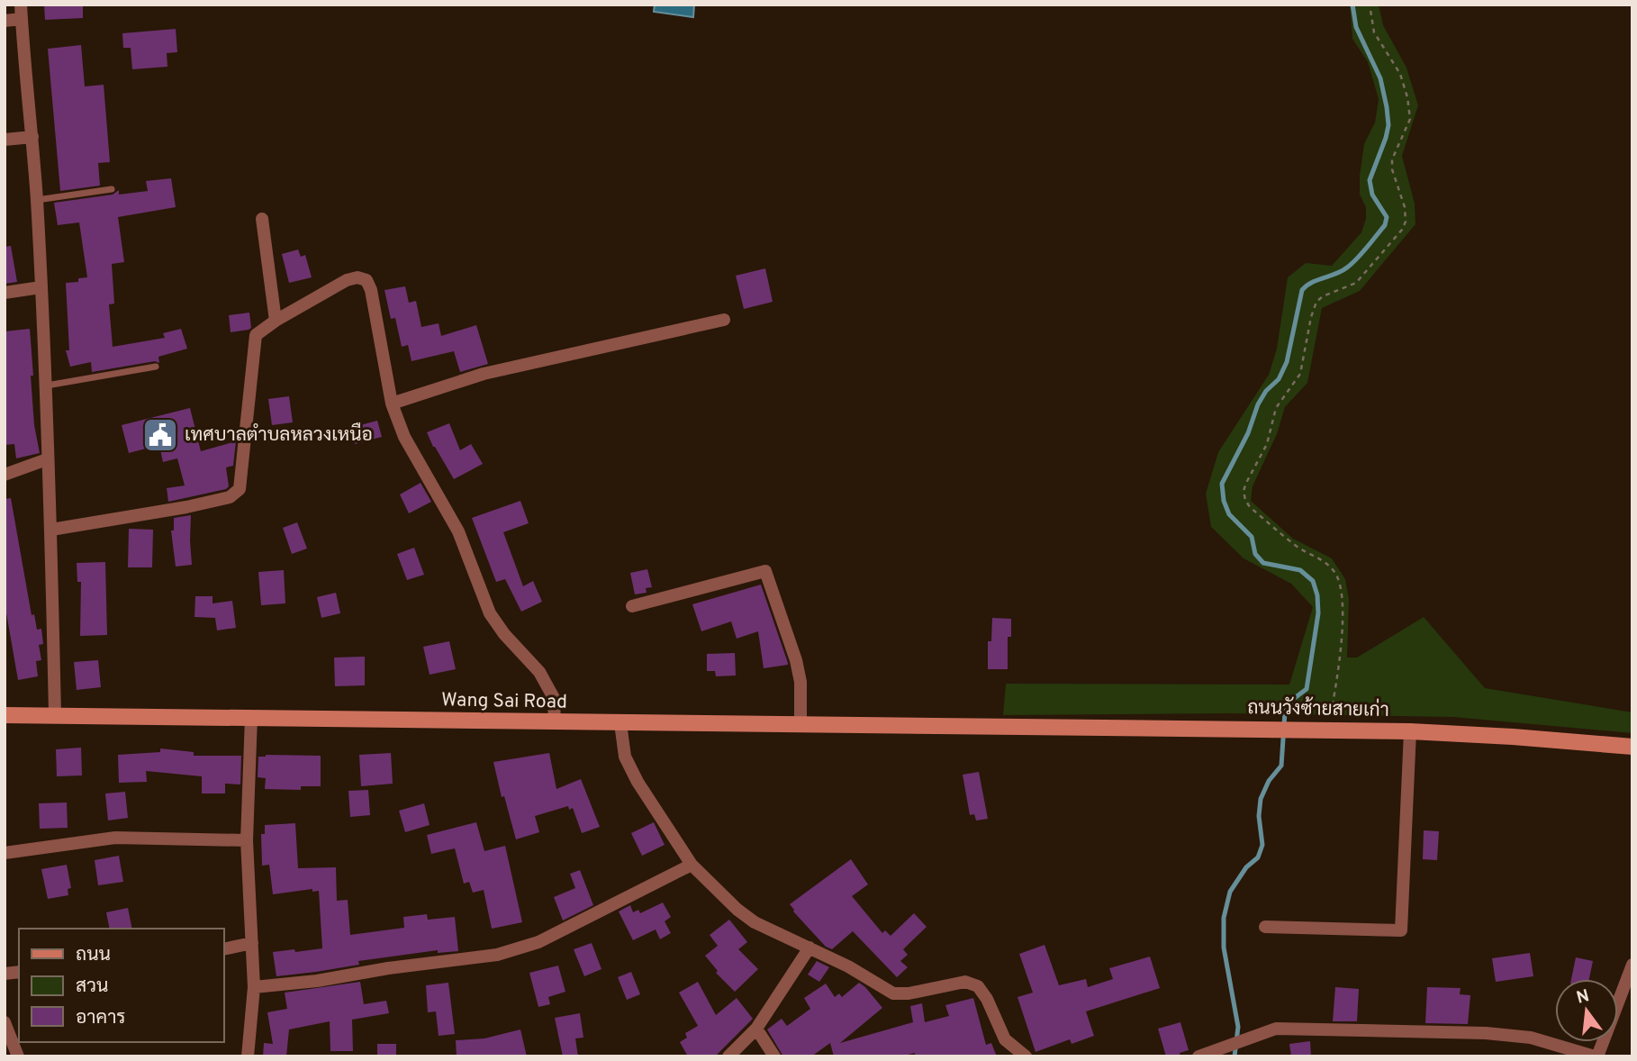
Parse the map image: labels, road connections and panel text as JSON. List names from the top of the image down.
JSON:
{
  "streets": {
    "main road": ["Wang Sai Road", "ถนนวังซ้ายสายเก่า"]
  },
  "crossings": [
    ["Wang Sai Road", "ถนนวังซ้ายสายเก่า"]
  ],
  "places": {
    "public building": ["เทศบาลตำบลหลวงเหนือ"]
  },
  "legend": ["ถนน", "สวน", "อาคาร"],
  "north": "top"
}
